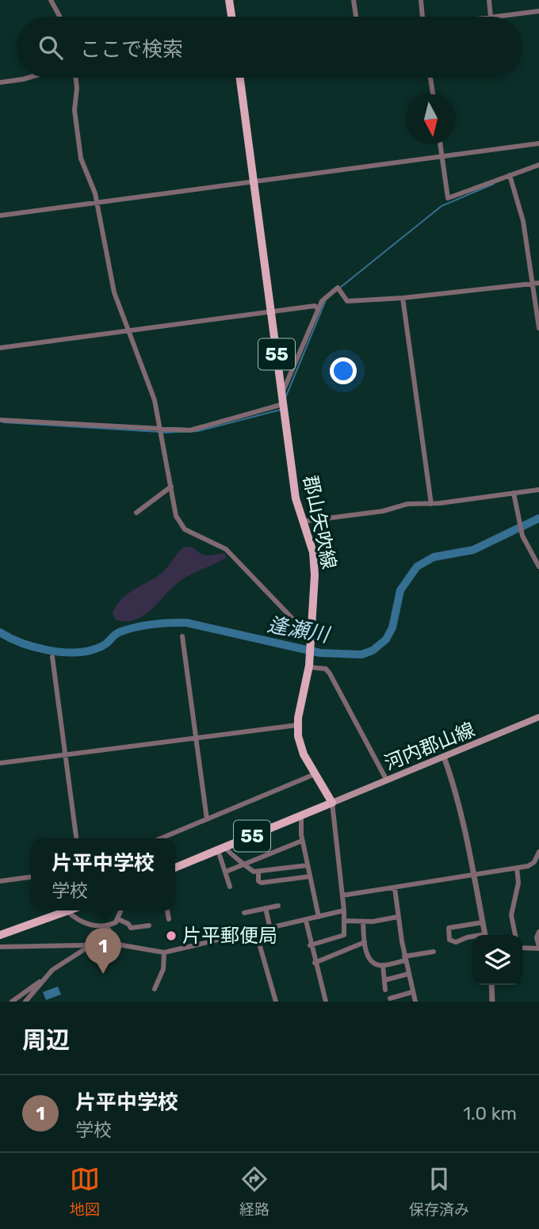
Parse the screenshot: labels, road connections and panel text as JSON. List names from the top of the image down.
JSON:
{
  "streets": {
    "main road": ["55", "郡山矢吹線", "河内郡山線"]
  },
  "crossings": [
    ["55", "郡山矢吹線"],
    ["55", "河内郡山線"],
    ["郡山矢吹線", "河内郡山線"]
  ],
  "water": ["逢瀬川"],
  "places": ["片平郵便局"],
  "north": "bottom",
  "page": {
    "search": "ここで検索",
    "popup": ["片平中学校", "学校"],
    "pins": "1",
    "heading": "周辺",
    "list": [
      {
        "mark": "1",
        "name": "片平中学校",
        "note": "学校",
        "value": "1.0 km"
      }
    ],
    "nav": ["地図", "経路", "保存済み"]
  }
}
